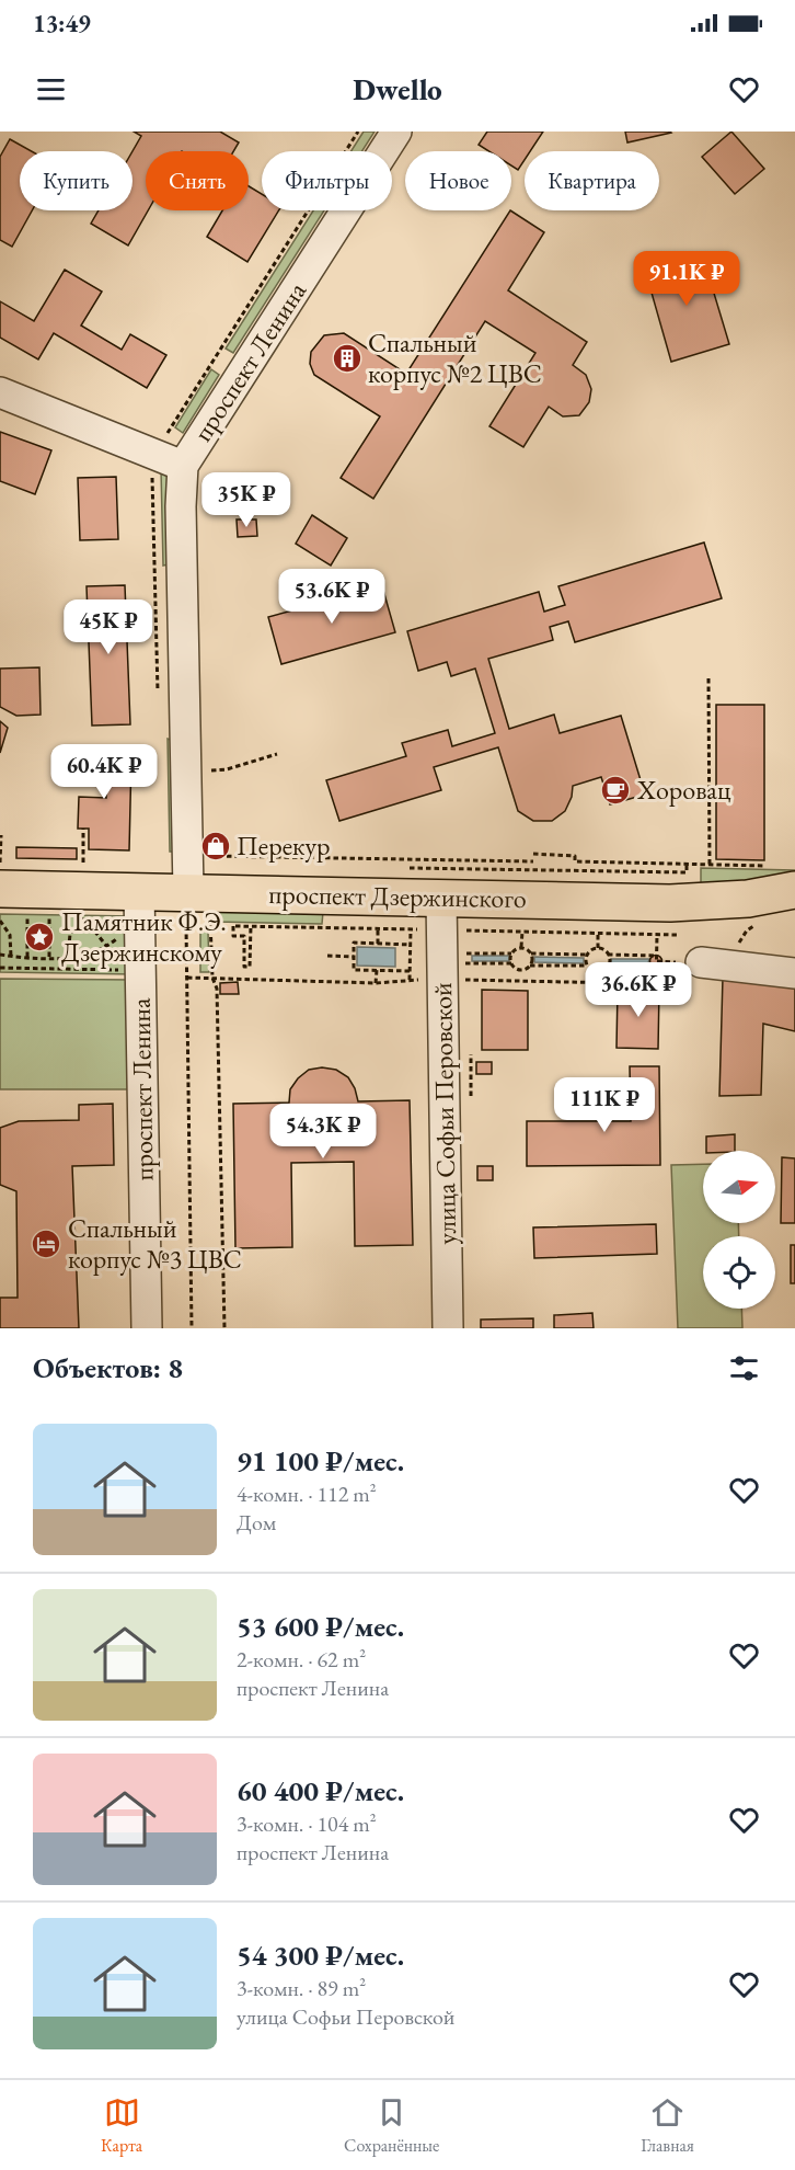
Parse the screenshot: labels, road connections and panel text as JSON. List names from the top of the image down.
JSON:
{
  "streets": {
    "main road": ["проспект Дзержинского"],
    "street": ["проспект Ленина", "улица Софьи Перовской"]
  },
  "crossings": [
    ["проспект Ленина", "проспект Дзержинского"],
    ["проспект Дзержинского", "улица Софьи Перовской"]
  ],
  "places": {
    "building": ["Спальный корпус №2 ЦВС"],
    "cafe": ["Хоровац"],
    "shop": ["Перекур"],
    "place": ["Памятник Ф.Э. Дзержинскому"],
    "hotel": ["Спальный корпус №3 ЦВС"]
  },
  "north": "right",
  "page": {
    "status": "13:49",
    "header": "Dwello",
    "chip": [
      "Купить",
      "Снять",
      "Фильтры",
      "Новое",
      "Квартира"
    ],
    "price": [
      "91.1K ₽",
      "35K ₽",
      "53.6K ₽",
      "45K ₽",
      "60.4K ₽",
      "36.6K ₽",
      "111K ₽",
      "54.3K ₽"
    ],
    "heading": "Объектов: 8",
    "list": [
      {
        "name": "91 100 ₽/мес.",
        "note": "4-комн. · 112 m² · Дом"
      },
      {
        "name": "53 600 ₽/мес.",
        "note": "2-комн. · 62 m² · проспект Ленина"
      },
      {
        "name": "60 400 ₽/мес.",
        "note": "3-комн. · 104 m² · проспект Ленина"
      },
      {
        "name": "54 300 ₽/мес.",
        "note": "3-комн. · 89 m² · улица Софьи Перовской"
      }
    ],
    "tabs": ["Карта", "Сохранённые", "Главная"]
  }
}
